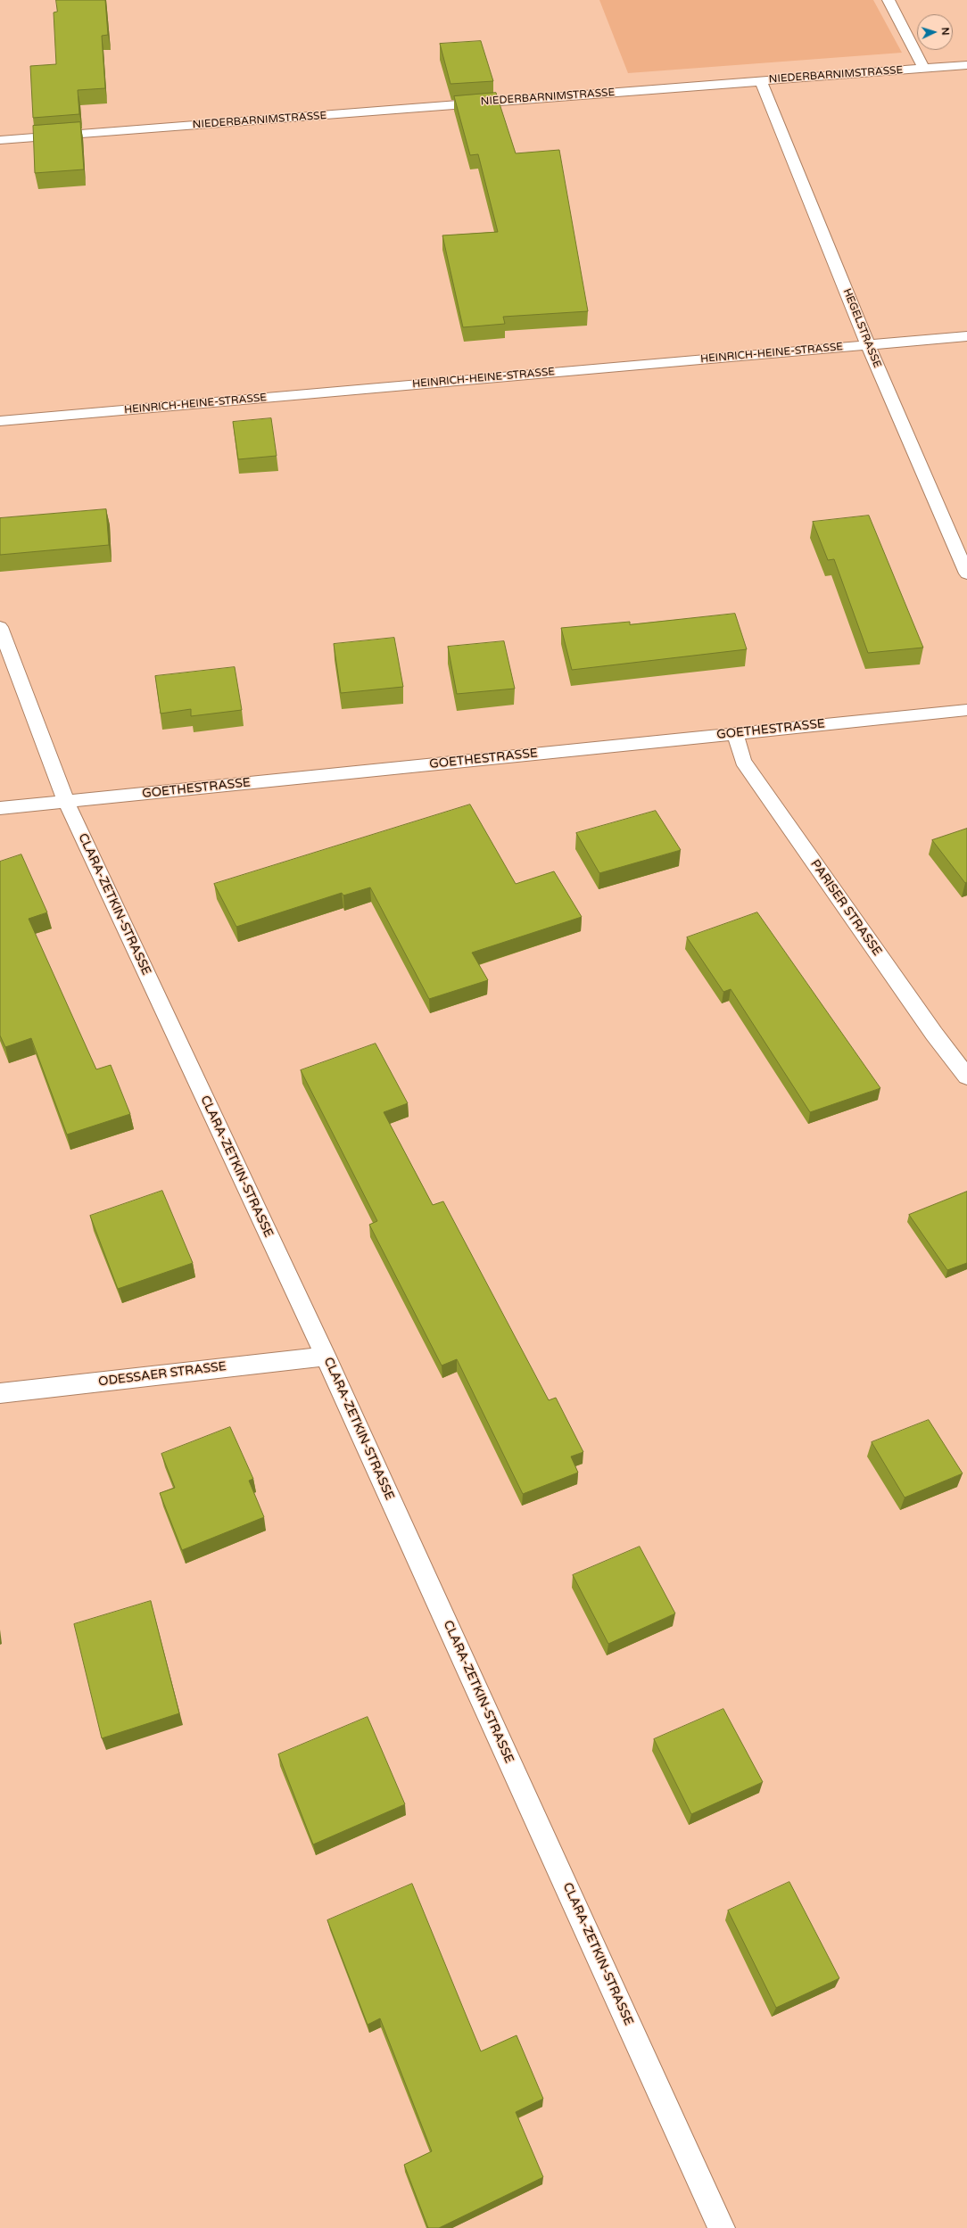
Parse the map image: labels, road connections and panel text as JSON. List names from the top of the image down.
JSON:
{
  "streets": {
    "street": [
      "NIEDERBARNIMSTRASSE",
      "HEGELSTRASSE",
      "HEINRICH-HEINE-STRASSE",
      "GOETHESTRASSE",
      "CLARA-ZETKIN-STRASSE",
      "PARISER STRASSE",
      "ODESSAER STRASSE"
    ]
  },
  "crossings": [
    ["NIEDERBARNIMSTRASSE", "HEGELSTRASSE"],
    ["HEGELSTRASSE", "HEINRICH-HEINE-STRASSE"],
    ["GOETHESTRASSE", "CLARA-ZETKIN-STRASSE"],
    ["GOETHESTRASSE", "PARISER STRASSE"],
    ["CLARA-ZETKIN-STRASSE", "ODESSAER STRASSE"]
  ],
  "north": "right"
}
